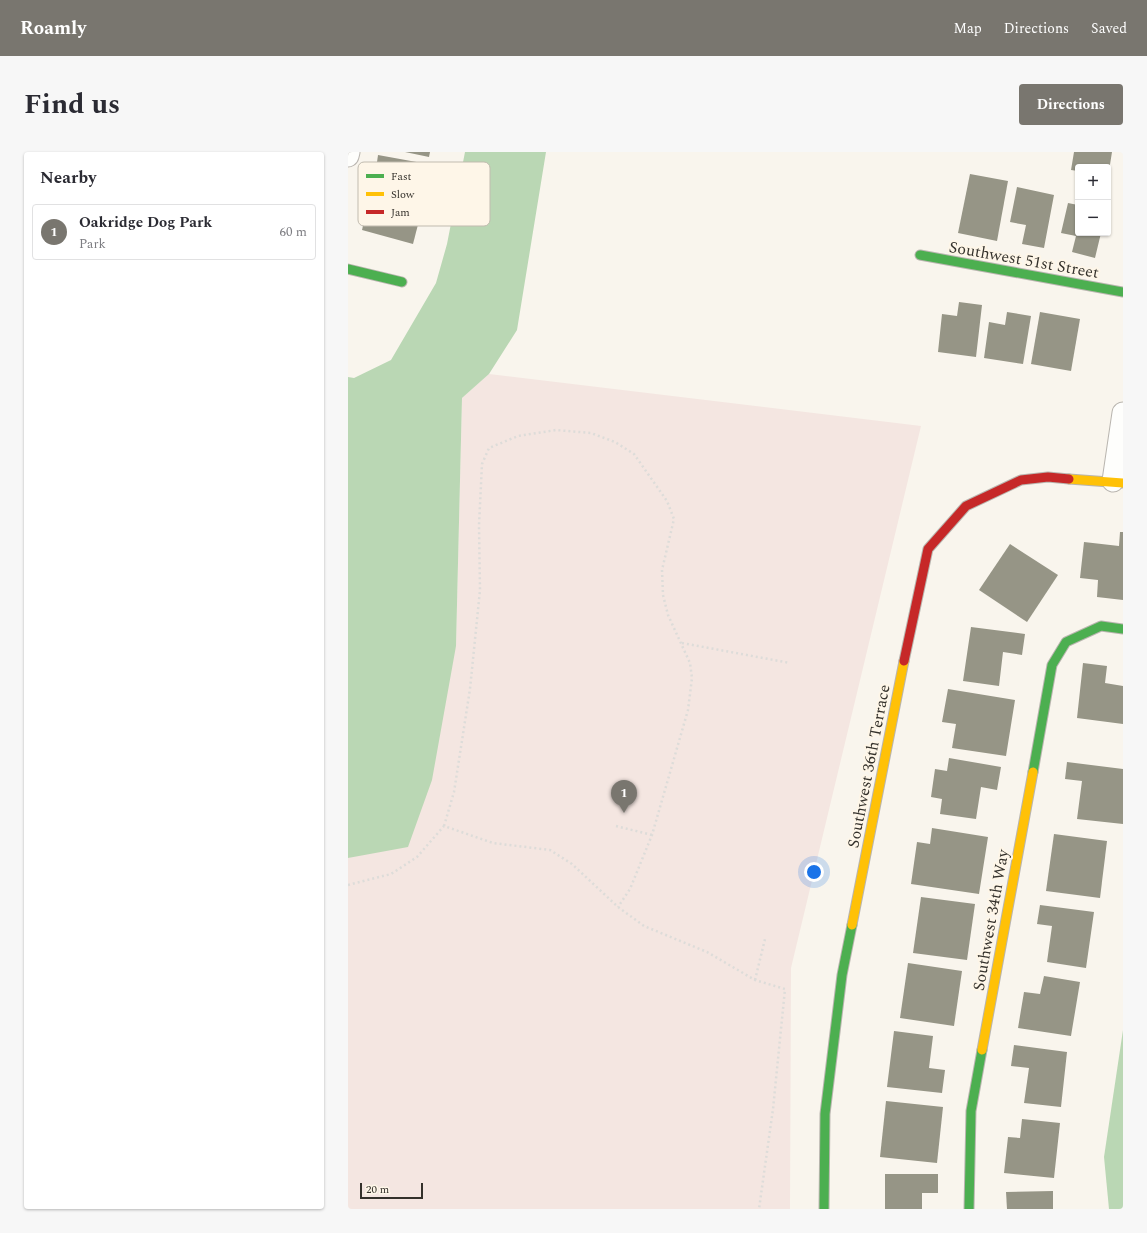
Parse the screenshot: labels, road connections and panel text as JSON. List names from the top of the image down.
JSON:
{
  "streets": {
    "street": ["Southwest 51st Street", "Southwest 36th Terrace", "Southwest 34th Way"]
  },
  "legend": ["Fast", "Slow", "Jam"],
  "scale_bar": "20 m",
  "page": {
    "header": "Roamly",
    "nav": ["Map", "Directions", "Saved"],
    "title": "Find us",
    "buttons": "Directions",
    "heading": "Nearby",
    "map_buttons": ["+", "−"],
    "list": [
      {
        "mark": "1",
        "name": "Oakridge Dog Park",
        "note": "Park",
        "value": "60 m"
      }
    ],
    "pins": "1",
    "scale": "20 m"
  }
}
